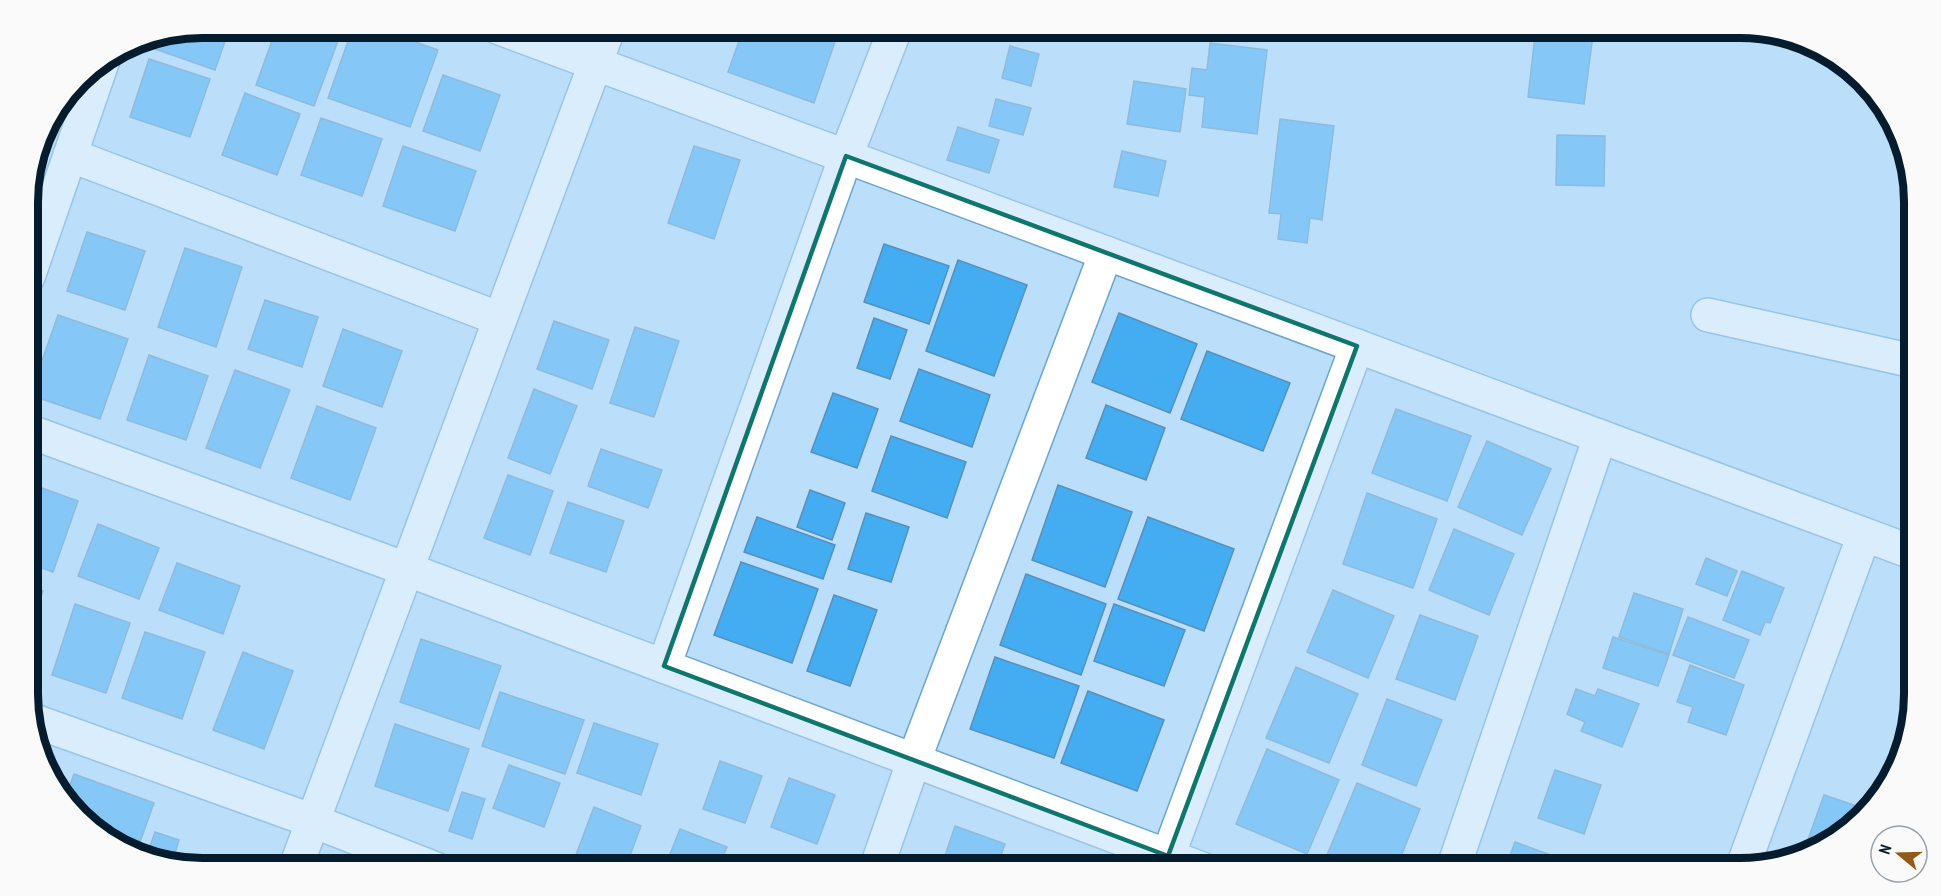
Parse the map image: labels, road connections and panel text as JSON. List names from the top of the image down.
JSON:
{
  "north": "left"
}
